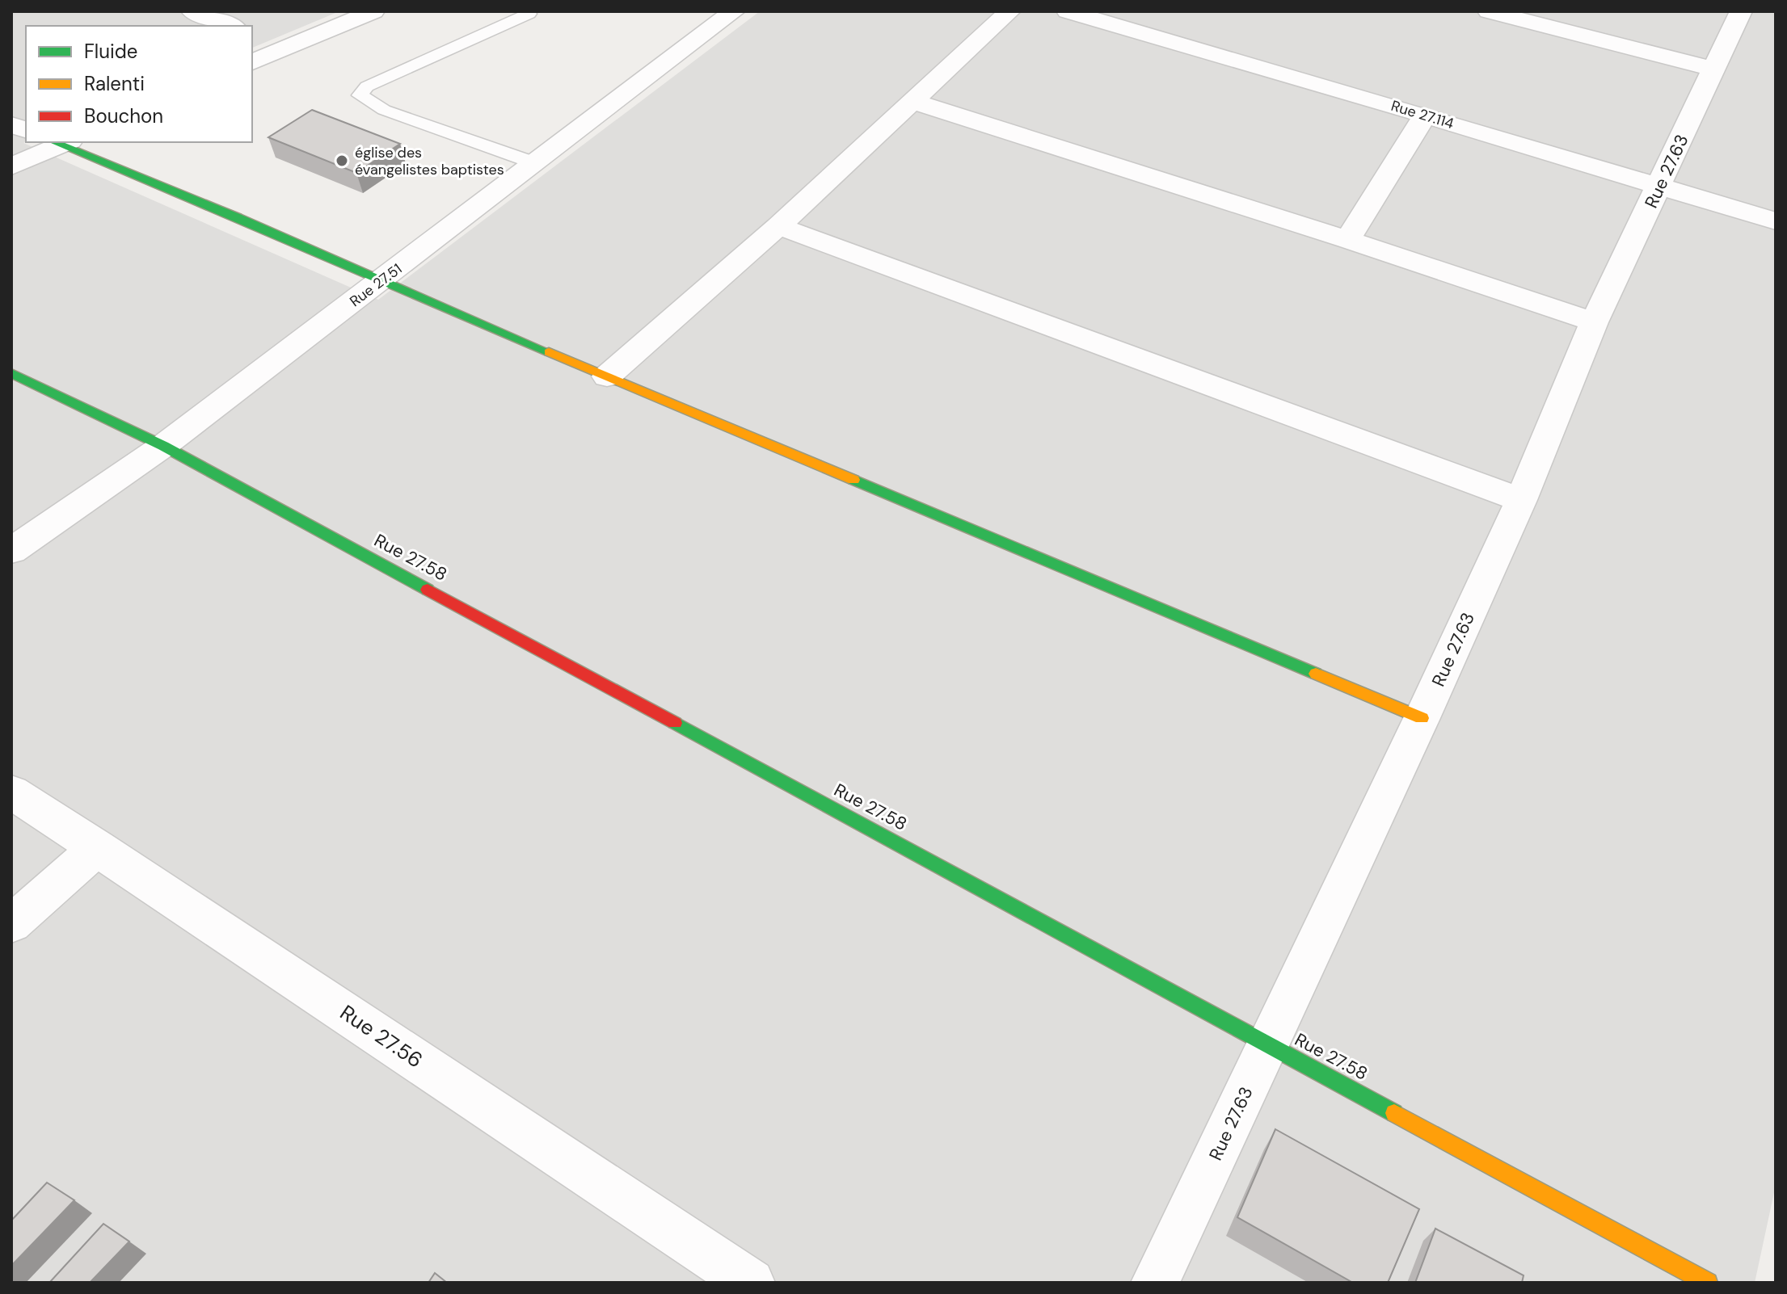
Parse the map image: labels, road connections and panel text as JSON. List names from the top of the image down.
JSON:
{
  "streets": {
    "street": [
      "Rue 27.114",
      "Rue 27.63",
      "Rue 27.51",
      "Rue 27.58",
      "Rue 27.56"
    ]
  },
  "crossings": [
    ["Rue 27.114", "Rue 27.63"],
    ["Rue 27.63", "Rue 27.58"],
    ["Rue 27.51", "Rue 27.58"]
  ],
  "places": ["église des évangelistes baptistes"],
  "legend": ["Fluide", "Ralenti", "Bouchon"]
}
